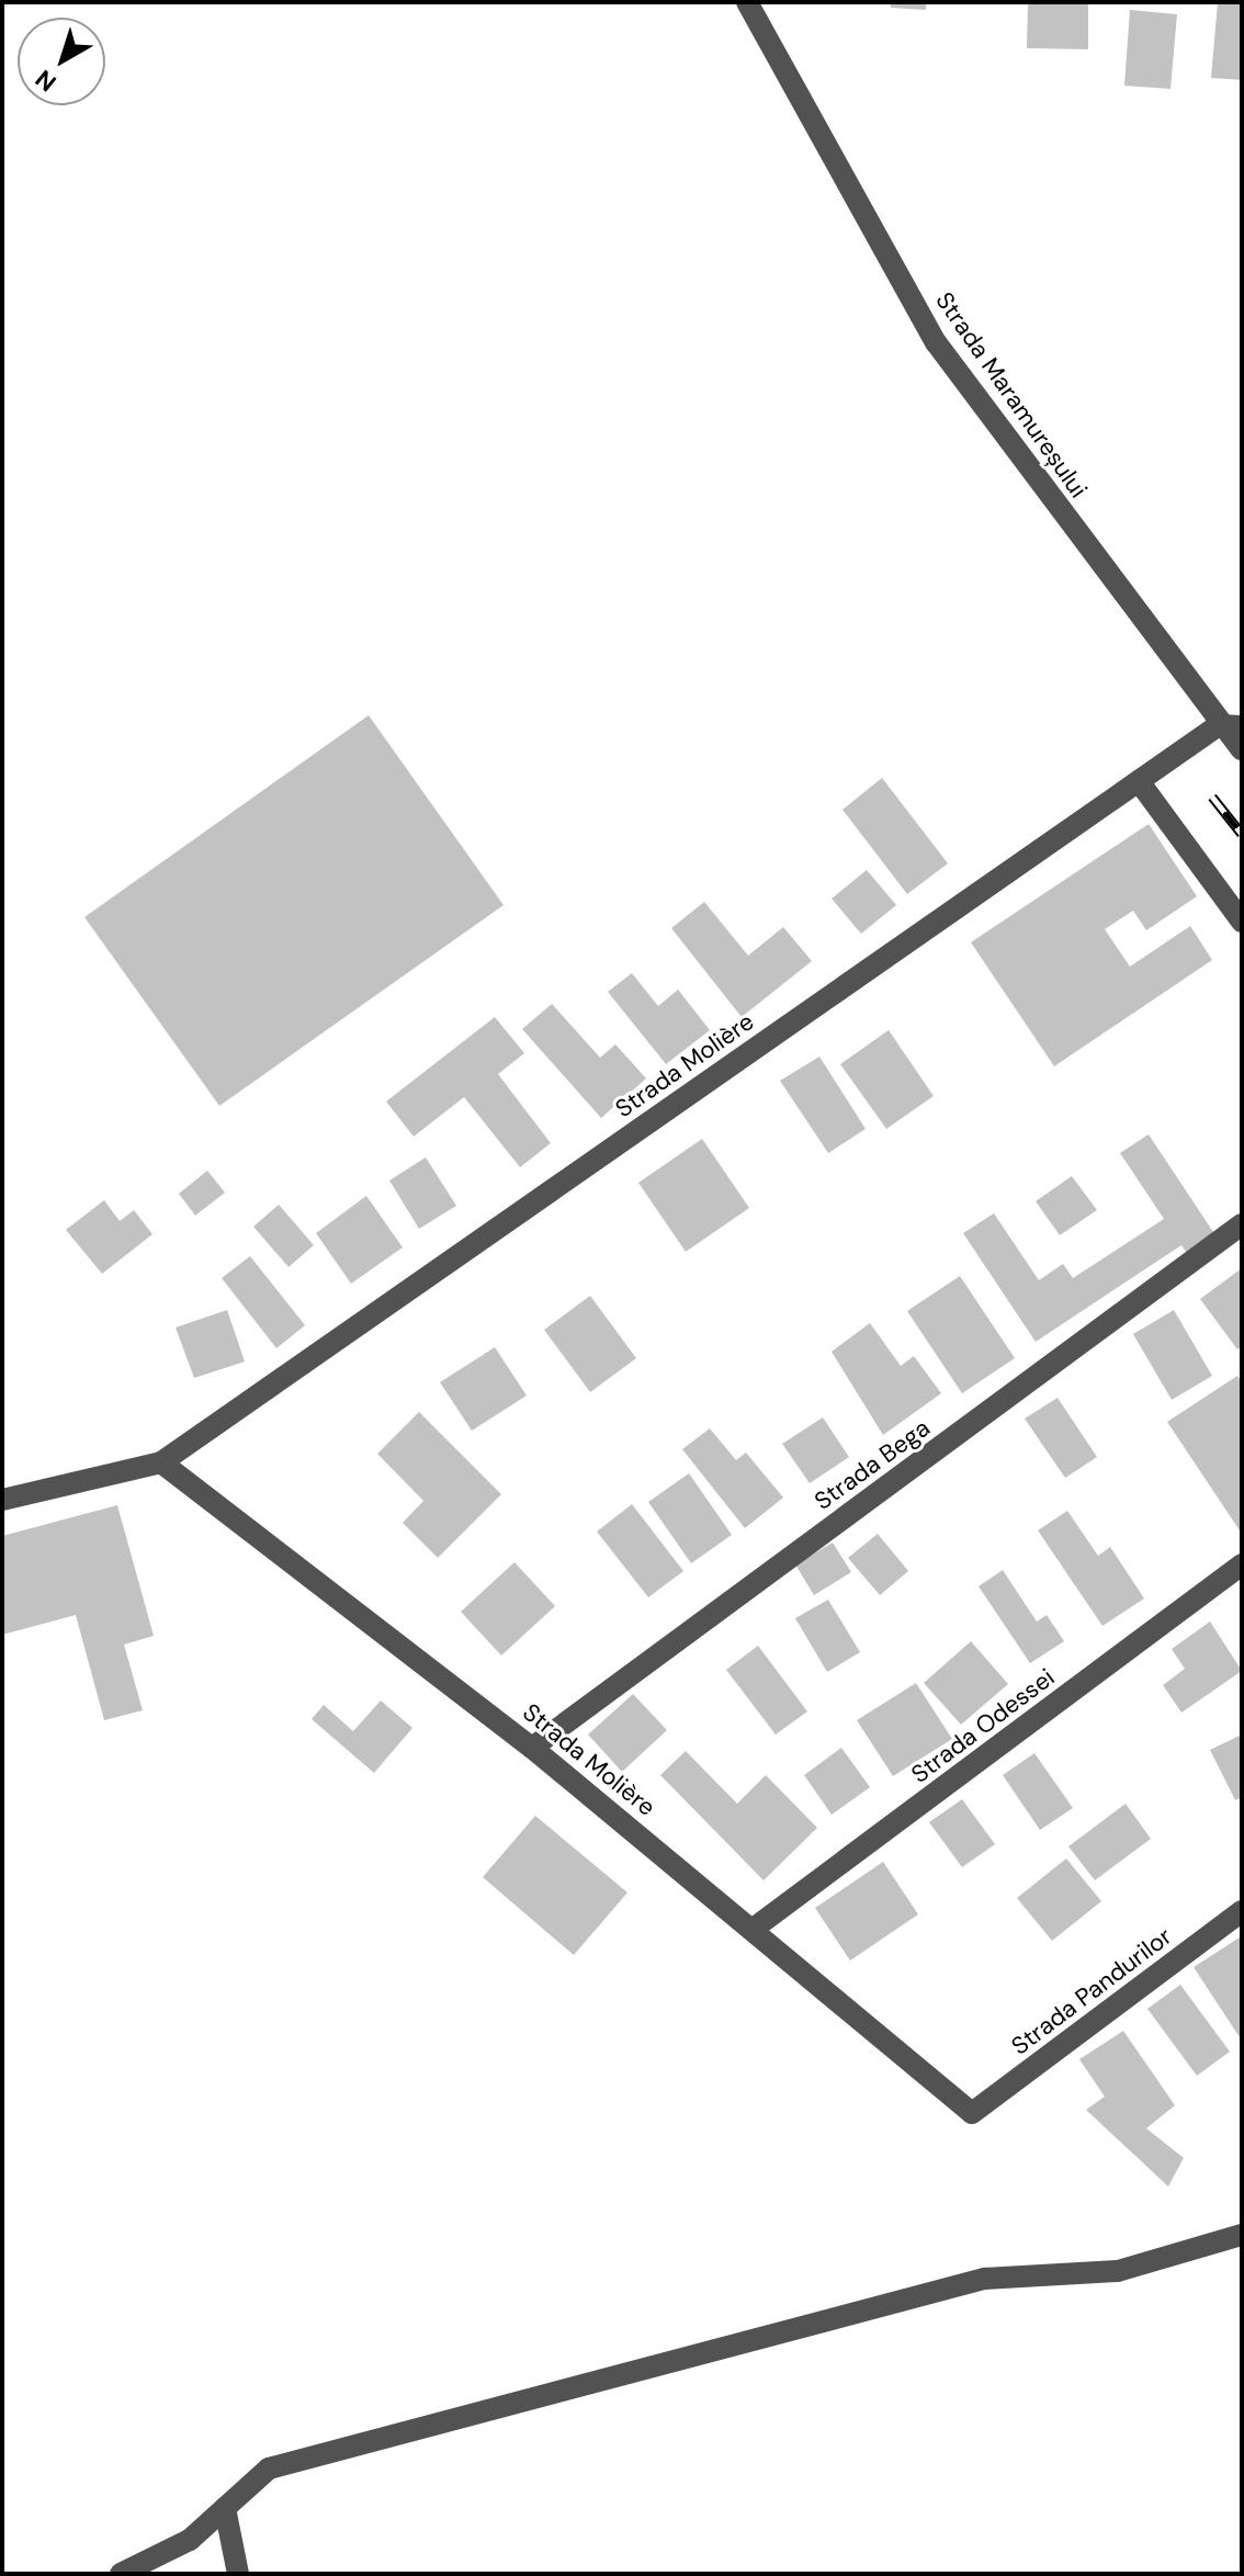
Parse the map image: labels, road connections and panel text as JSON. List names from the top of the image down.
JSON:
{
  "streets": {
    "street": [
      "Strada Maramureșului",
      "Strada Molière",
      "Strada Bega",
      "Strada Odessei",
      "Strada Pandurilor"
    ]
  },
  "crossings": [
    ["Strada Maramureșului", "Strada Molière"],
    ["Strada Molière", "Strada Bega"],
    ["Strada Molière", "Strada Odessei"],
    ["Strada Molière", "Strada Pandurilor"]
  ],
  "north": "bottom left"
}
